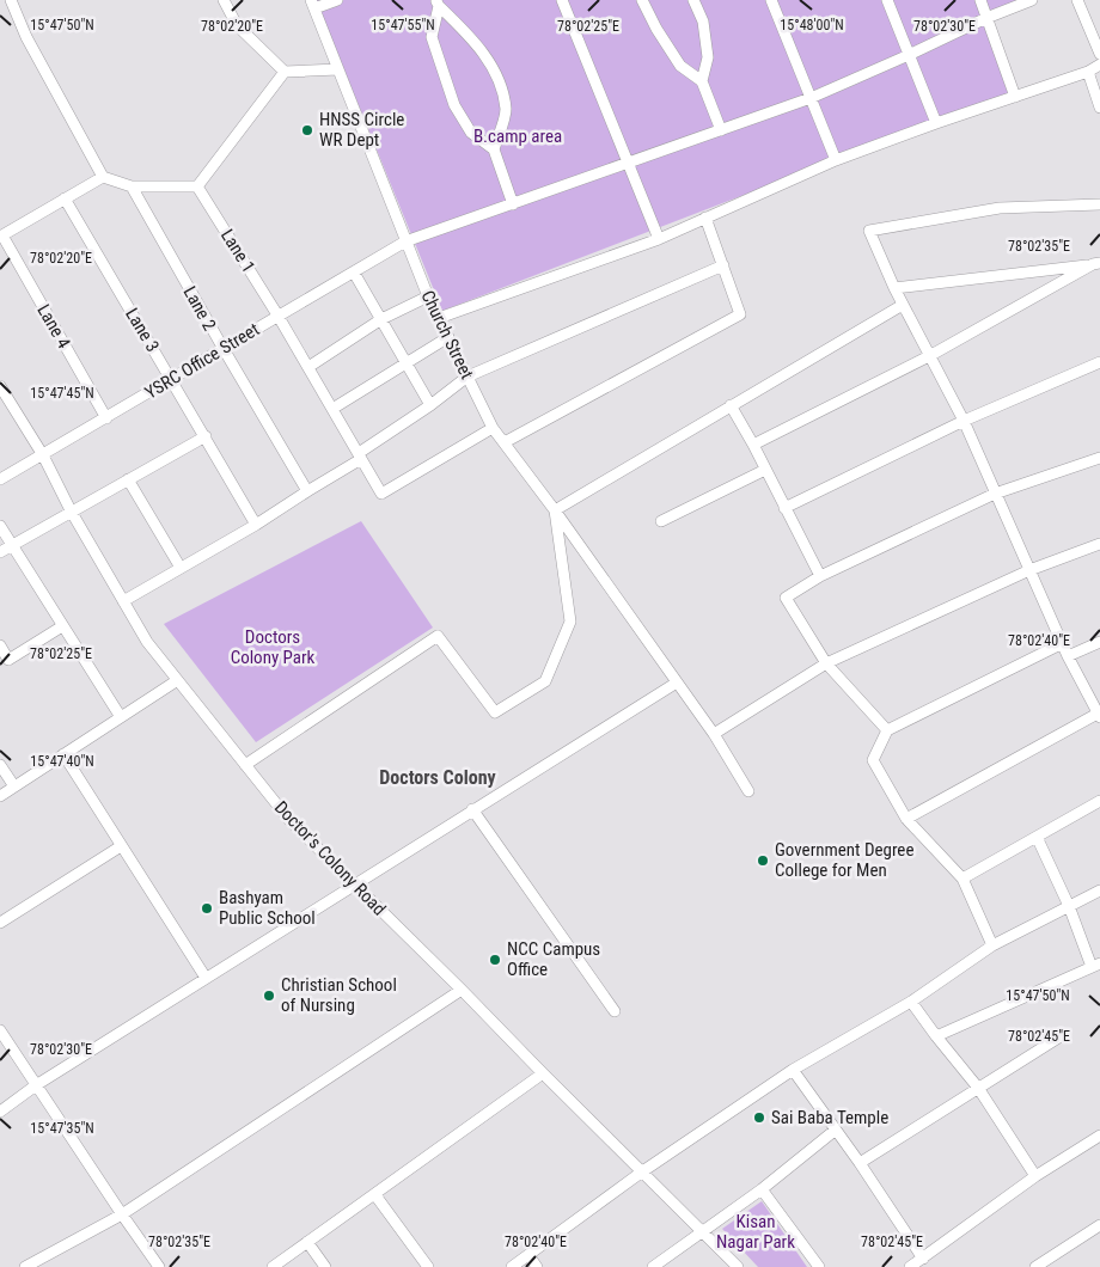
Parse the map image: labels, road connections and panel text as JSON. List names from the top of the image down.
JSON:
{
  "streets": {
    "street": [
      "Lane 1",
      "Lane 2",
      "Lane 4",
      "Lane 3",
      "Church Street",
      "YSRC Office Street",
      "Doctor's Colony Road"
    ]
  },
  "crossings": [
    ["Lane 1", "Church Street"],
    ["Lane 1", "YSRC Office Street"],
    ["Lane 2", "YSRC Office Street"],
    ["Lane 4", "YSRC Office Street"],
    ["Lane 3", "YSRC Office Street"],
    ["Church Street", "YSRC Office Street"],
    ["YSRC Office Street", "Doctor's Colony Road"]
  ],
  "districts": ["Doctors Colony"],
  "parks": ["B.camp area", "Doctors Colony Park", "Kisan Nagar Park"],
  "places": [
    "HNSS Circle WR Dept",
    "Government Degree College for Men",
    "Bashyam Public School",
    "NCC Campus Office",
    "Christian School of Nursing",
    "Sai Baba Temple"
  ],
  "coordinates": [
    "15°48'00\"N",
    "15°47'55\"N",
    "15°47'50\"N",
    "78°02'20\"E",
    "78°02'25\"E",
    "78°02'30\"E",
    "78°02'35\"E",
    "15°47'45\"N",
    "78°02'40\"E",
    "15°47'40\"N",
    "78°02'45\"E",
    "15°47'35\"N"
  ]
}
